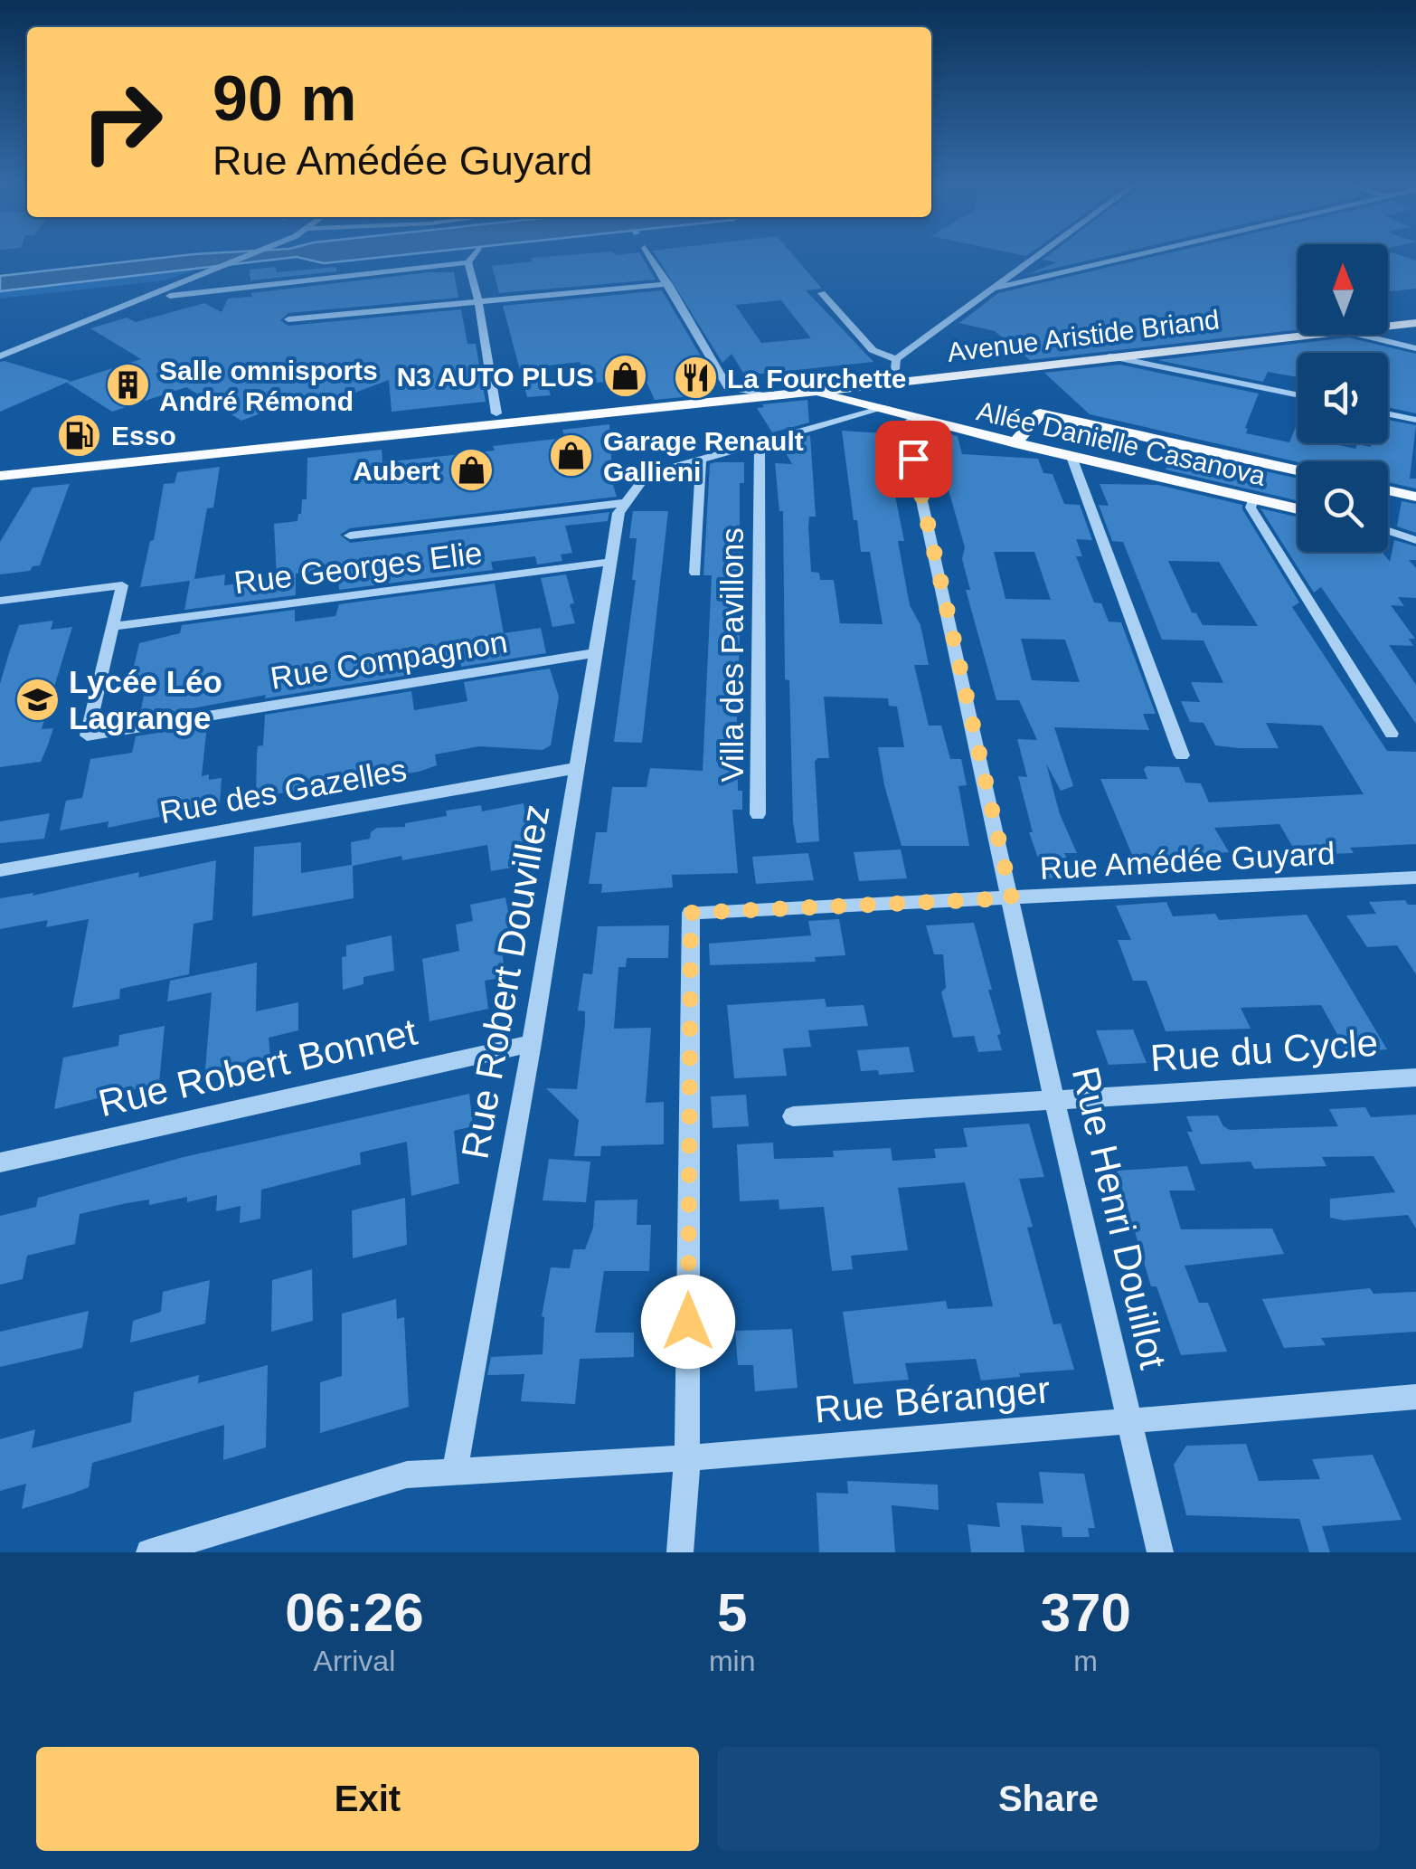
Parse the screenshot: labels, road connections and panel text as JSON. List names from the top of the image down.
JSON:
{
  "streets": {
    "main road": ["Avenue Aristide Briand", "Allée Danielle Casanova"],
    "street": [
      "Rue Georges Elie",
      "Villa des Pavillons",
      "Rue Compagnon",
      "Rue des Gazelles",
      "Rue Amédée Guyard",
      "Rue Robert Douvillez",
      "Rue du Cycle",
      "Rue Robert Bonnet",
      "Rue Henri Douillot",
      "Rue Béranger"
    ]
  },
  "crossings": [
    ["Avenue Aristide Briand", "Allée Danielle Casanova"],
    ["Allée Danielle Casanova", "Rue Henri Douillot"],
    ["Rue Georges Elie", "Rue Compagnon"],
    ["Rue Georges Elie", "Rue Robert Douvillez"],
    ["Rue Compagnon", "Rue Robert Douvillez"],
    ["Rue des Gazelles", "Rue Robert Douvillez"],
    ["Rue Amédée Guyard", "Rue Henri Douillot"],
    ["Rue Amédée Guyard", "Rue Béranger"],
    ["Rue Robert Douvillez", "Rue Robert Bonnet"],
    ["Rue Robert Douvillez", "Rue Béranger"],
    ["Rue du Cycle", "Rue Henri Douillot"],
    ["Rue Henri Douillot", "Rue Béranger"]
  ],
  "places": {
    "shop": ["N3 AUTO PLUS", "Garage Renault Gallieni", "Aubert"],
    "restaurant": ["La Fourchette"],
    "building": ["Salle omnisports André Rémond"],
    "fuel station": ["Esso"],
    "school or university": ["Lycée Léo Lagrange"]
  },
  "north": "top",
  "page": {
    "turn": ["90 m", "Rue Amédée Guyard"],
    "eta": [
      "06:26",
      "Arrival",
      "5",
      "min",
      "370",
      "m"
    ],
    "buttons": ["Exit", "Share"]
  }
}
